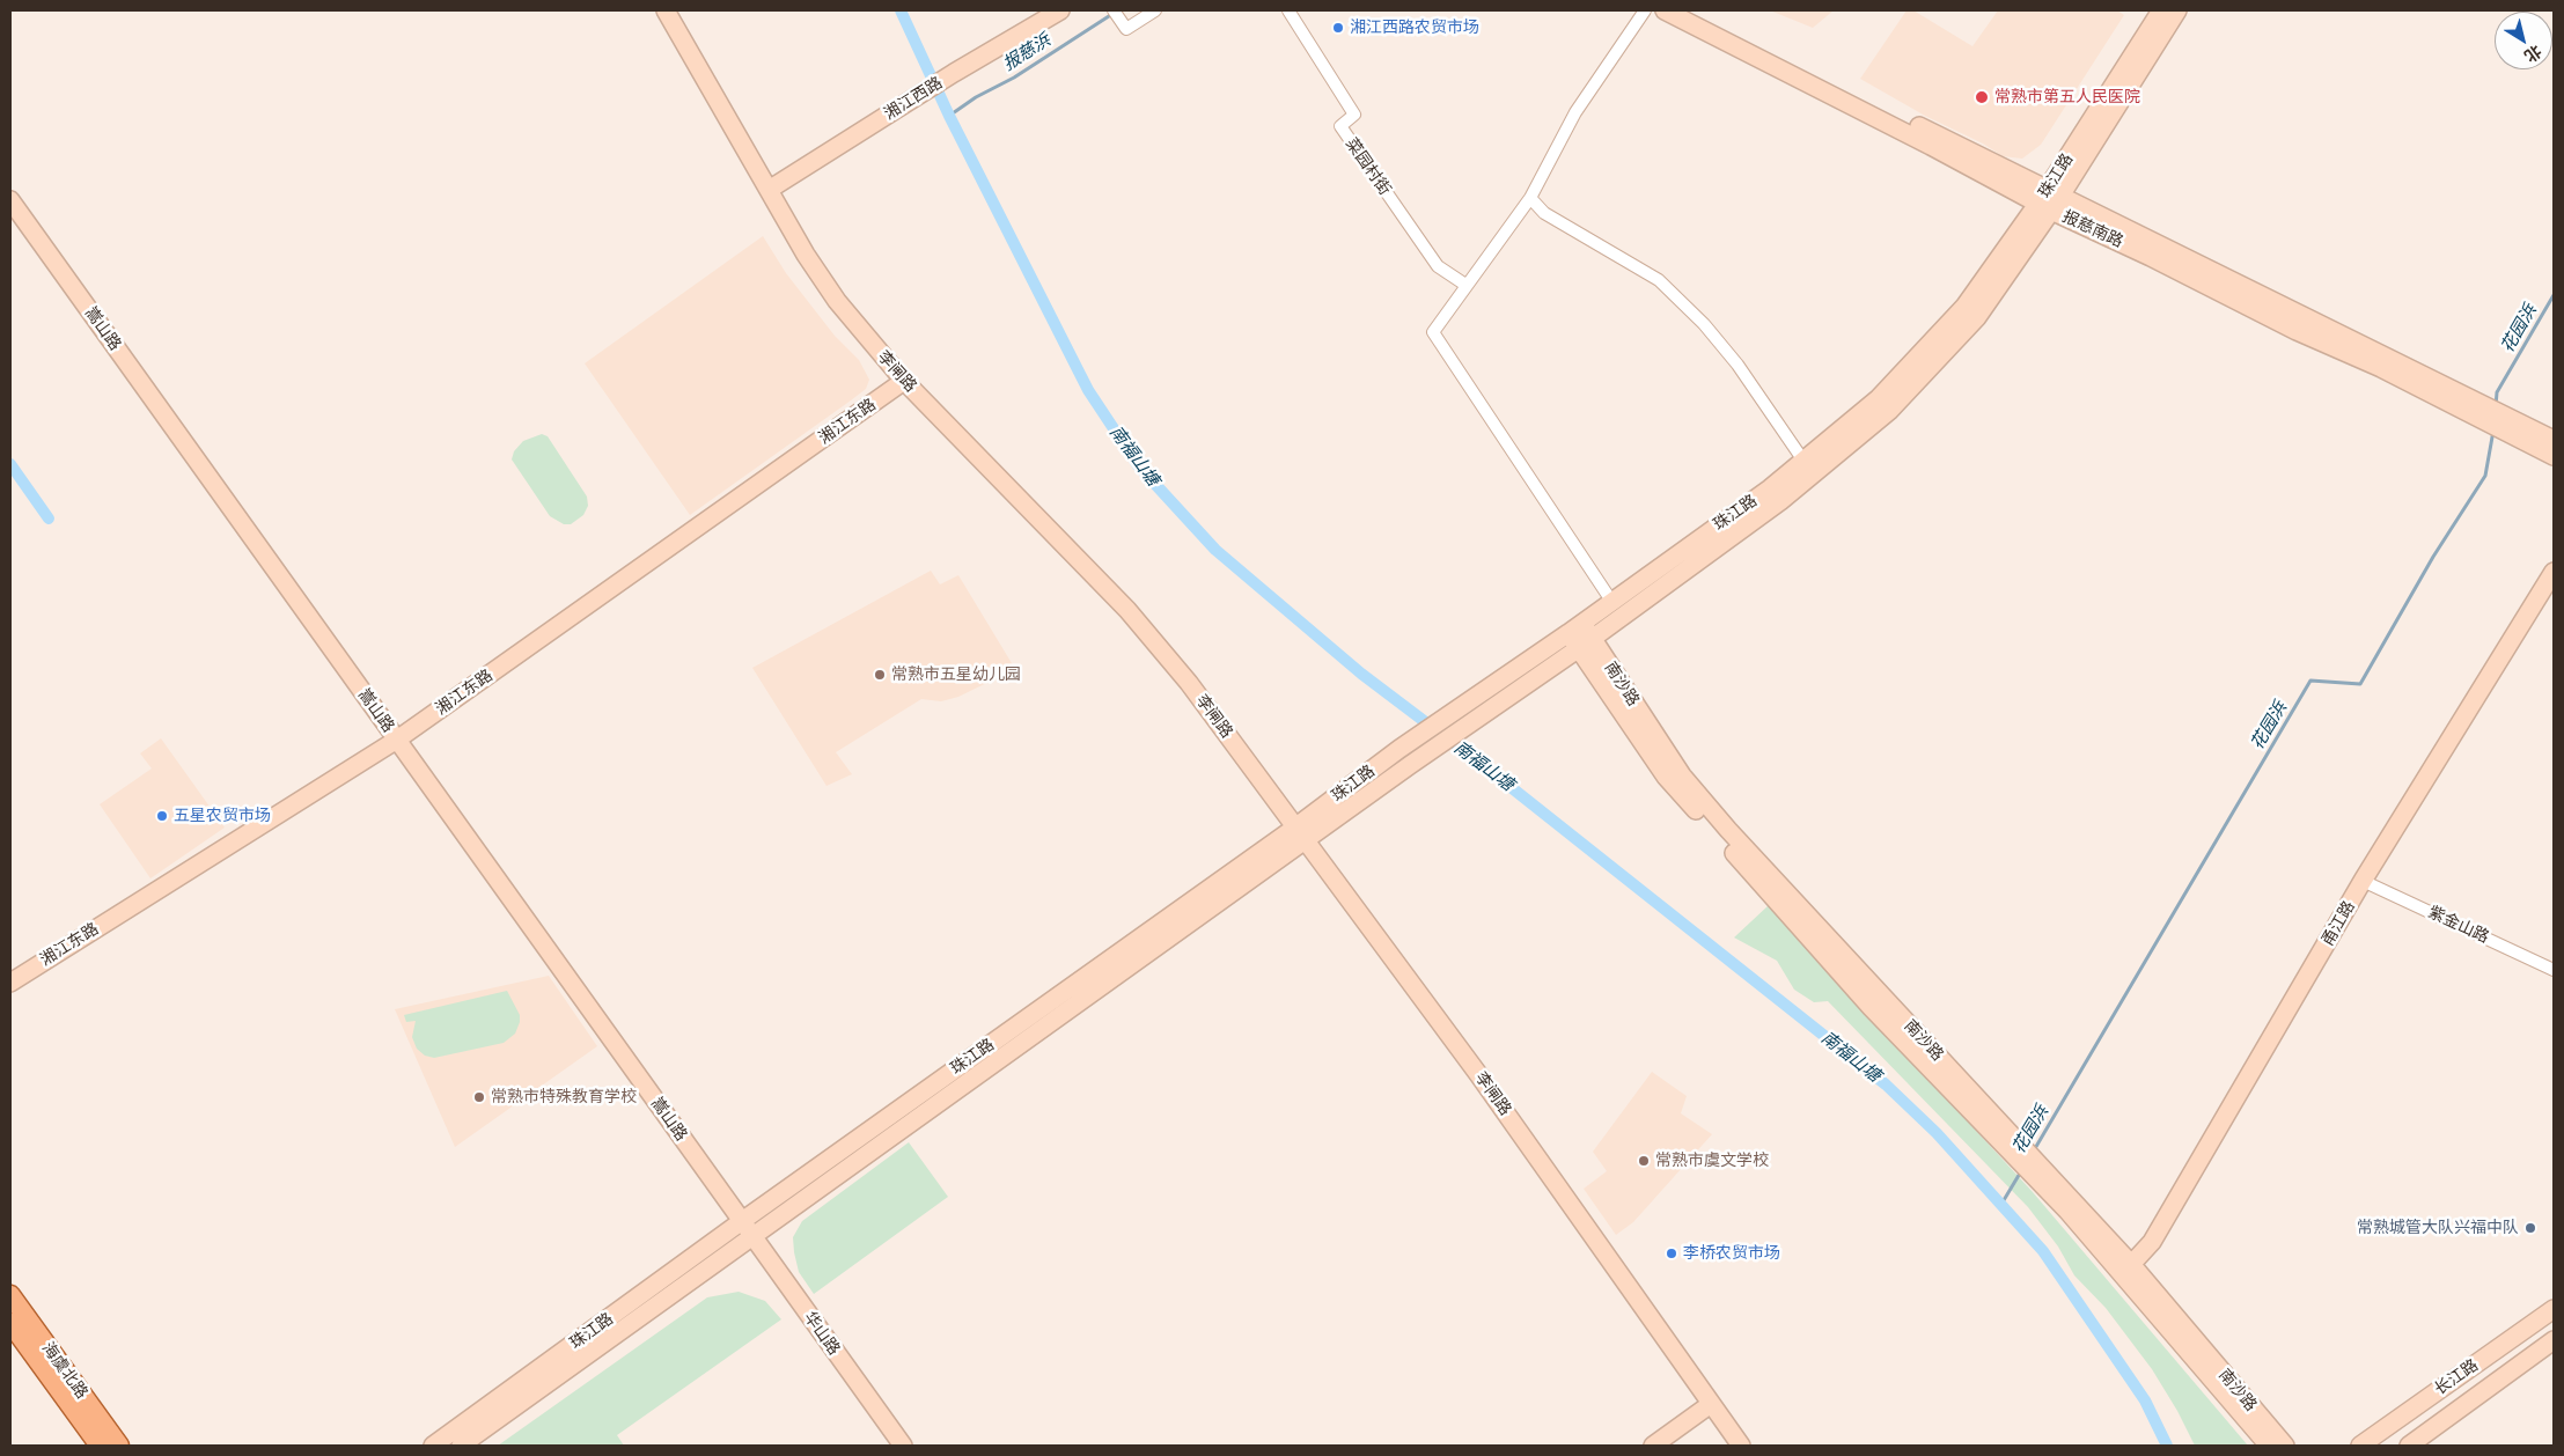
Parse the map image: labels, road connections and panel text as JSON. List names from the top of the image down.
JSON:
{
  "streets": {
    "main road": [
      "湘江西路",
      "珠江路",
      "报慈南路",
      "嵩山路",
      "李闸路",
      "湘江东路",
      "南沙路",
      "甬江路",
      "华山路",
      "海虞北路",
      "长江路"
    ],
    "street": ["菜园村街", "紫金山路"]
  },
  "crossings": [
    ["湘江西路", "李闸路"],
    ["珠江路", "报慈南路"],
    ["珠江路", "嵩山路"],
    ["珠江路", "李闸路"],
    ["珠江路", "南沙路"],
    ["珠江路", "华山路"],
    ["嵩山路", "湘江东路"],
    ["嵩山路", "华山路"],
    ["李闸路", "湘江东路"],
    ["南沙路", "甬江路"],
    ["甬江路", "紫金山路"]
  ],
  "water": ["报慈浜", "花园浜", "南福山塘"],
  "places": [
    "湘江西路农贸市场",
    "常熟市第五人民医院",
    "常熟市五星幼儿园",
    "五星农贸市场",
    "常熟市特殊教育学校",
    "常熟市虞文学校",
    "常熟城管大队兴福中队",
    "李桥农贸市场"
  ],
  "north": "bottom right"
}
